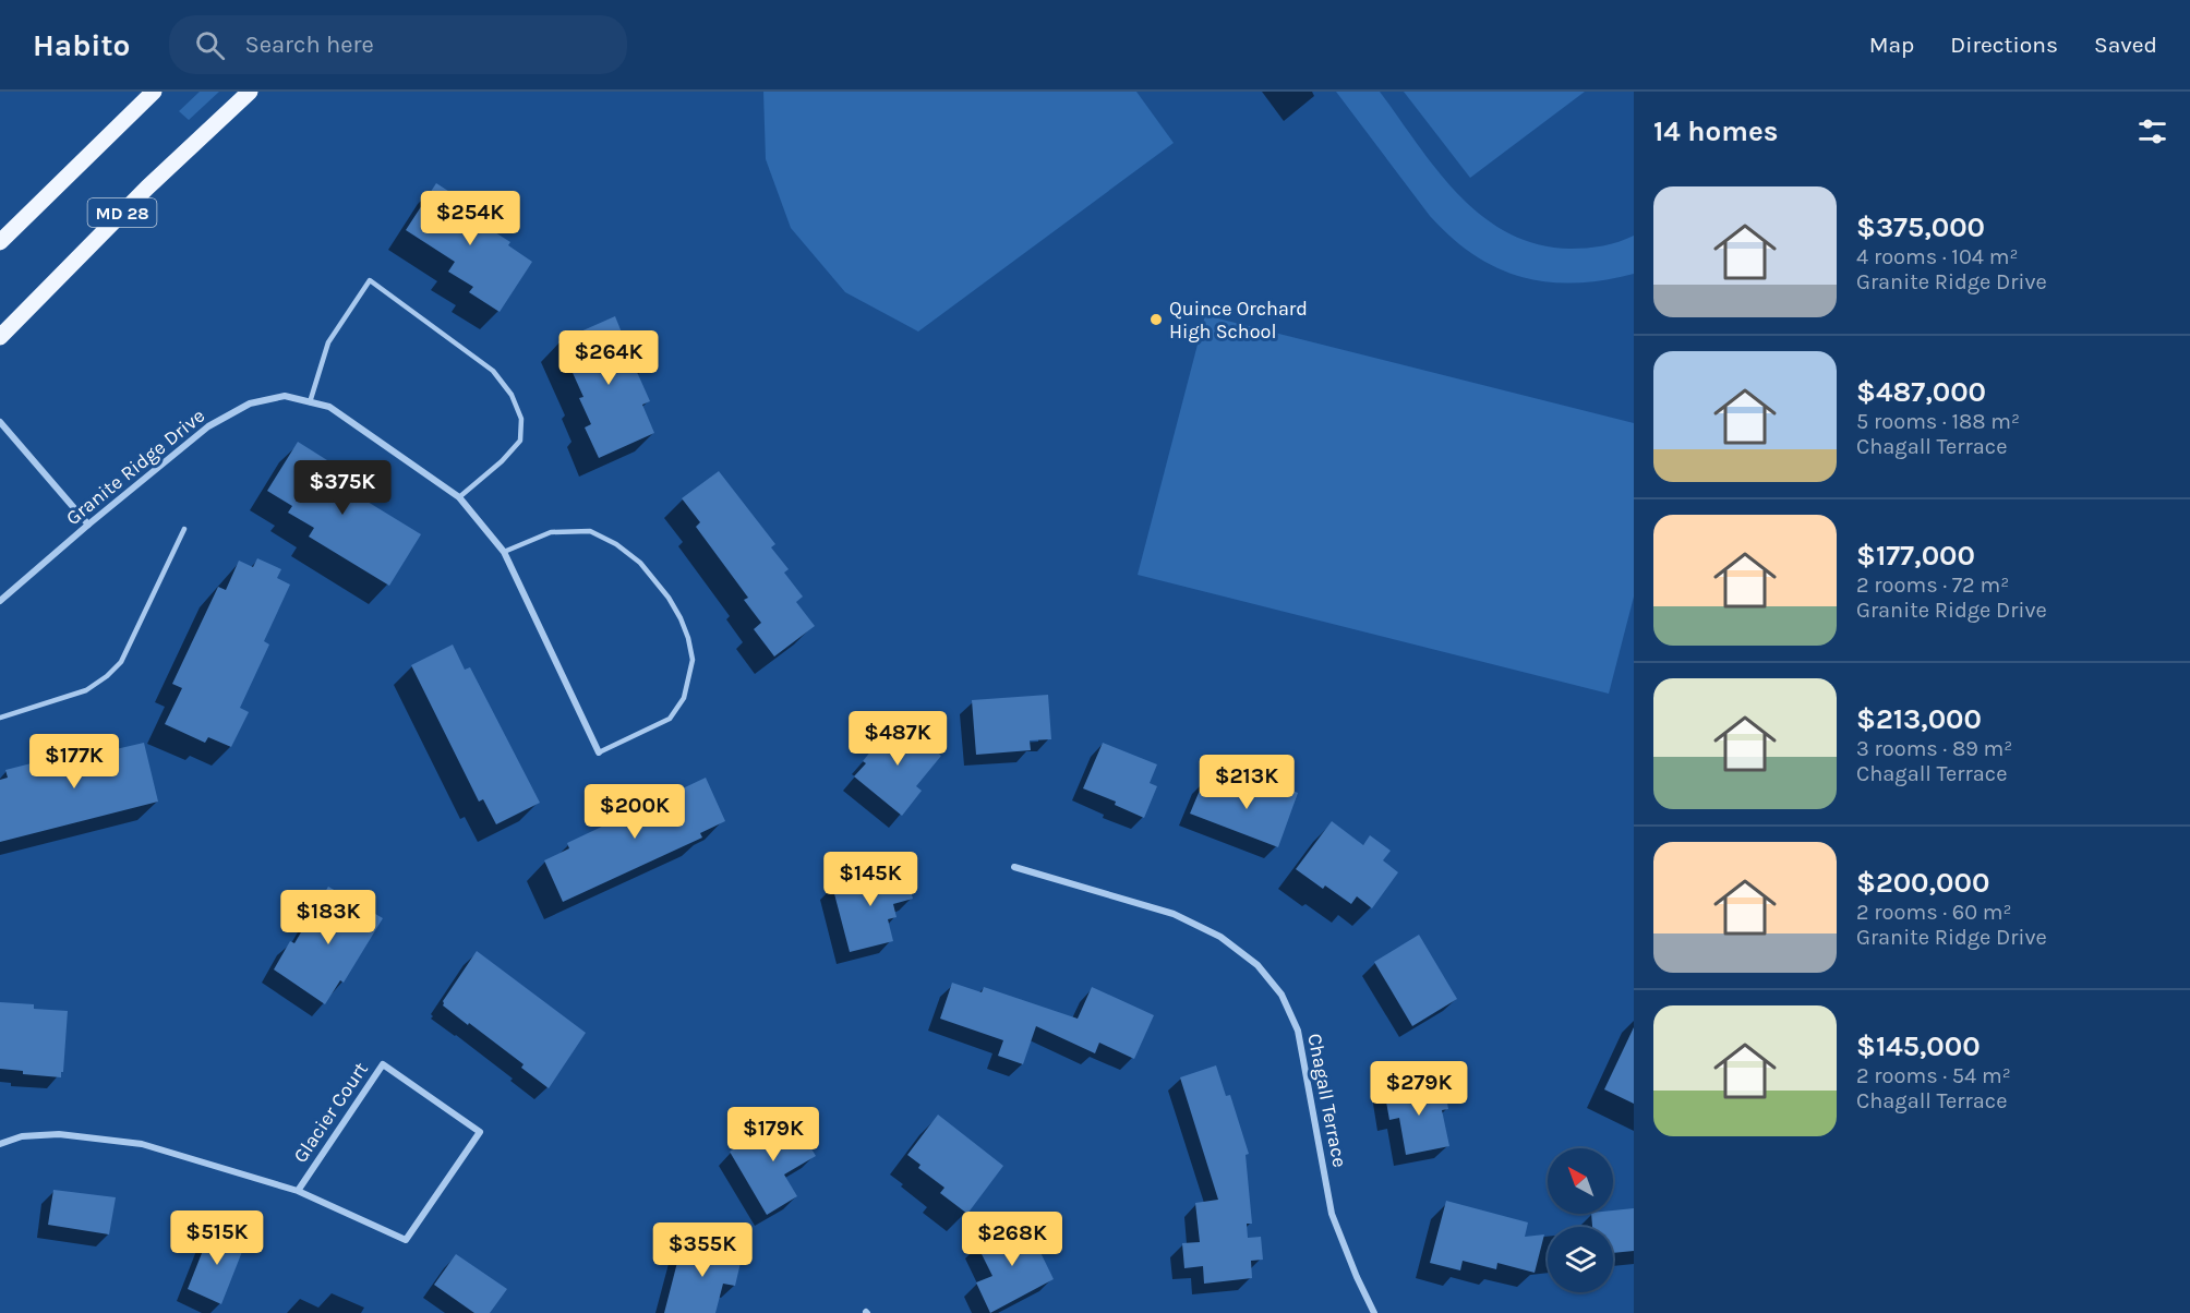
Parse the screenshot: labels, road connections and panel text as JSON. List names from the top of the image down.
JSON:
{
  "streets": {
    "main road": ["MD 28"],
    "street": ["Granite Ridge Drive", "Chagall Terrace", "Glacier Court"]
  },
  "places": ["Quince Orchard High School"],
  "north": "top left",
  "page": {
    "header": "Habito",
    "search": "Search here",
    "nav": ["Map", "Directions", "Saved"],
    "heading": "14 homes",
    "list": [
      {
        "name": "$375,000",
        "note": "4 rooms · 104 m² · Granite Ridge Drive"
      },
      {
        "name": "$487,000",
        "note": "5 rooms · 188 m² · Chagall Terrace"
      },
      {
        "name": "$177,000",
        "note": "2 rooms · 72 m² · Granite Ridge Drive"
      },
      {
        "name": "$213,000",
        "note": "3 rooms · 89 m² · Chagall Terrace"
      },
      {
        "name": "$200,000",
        "note": "2 rooms · 60 m² · Granite Ridge Drive"
      },
      {
        "name": "$145,000",
        "note": "2 rooms · 54 m² · Chagall Terrace"
      }
    ],
    "price": [
      "$254K",
      "$264K",
      "$375K",
      "$487K",
      "$177K",
      "$213K",
      "$200K",
      "$145K",
      "$183K",
      "$279K",
      "$179K",
      "$515K",
      "$268K",
      "$355K"
    ]
  }
}
